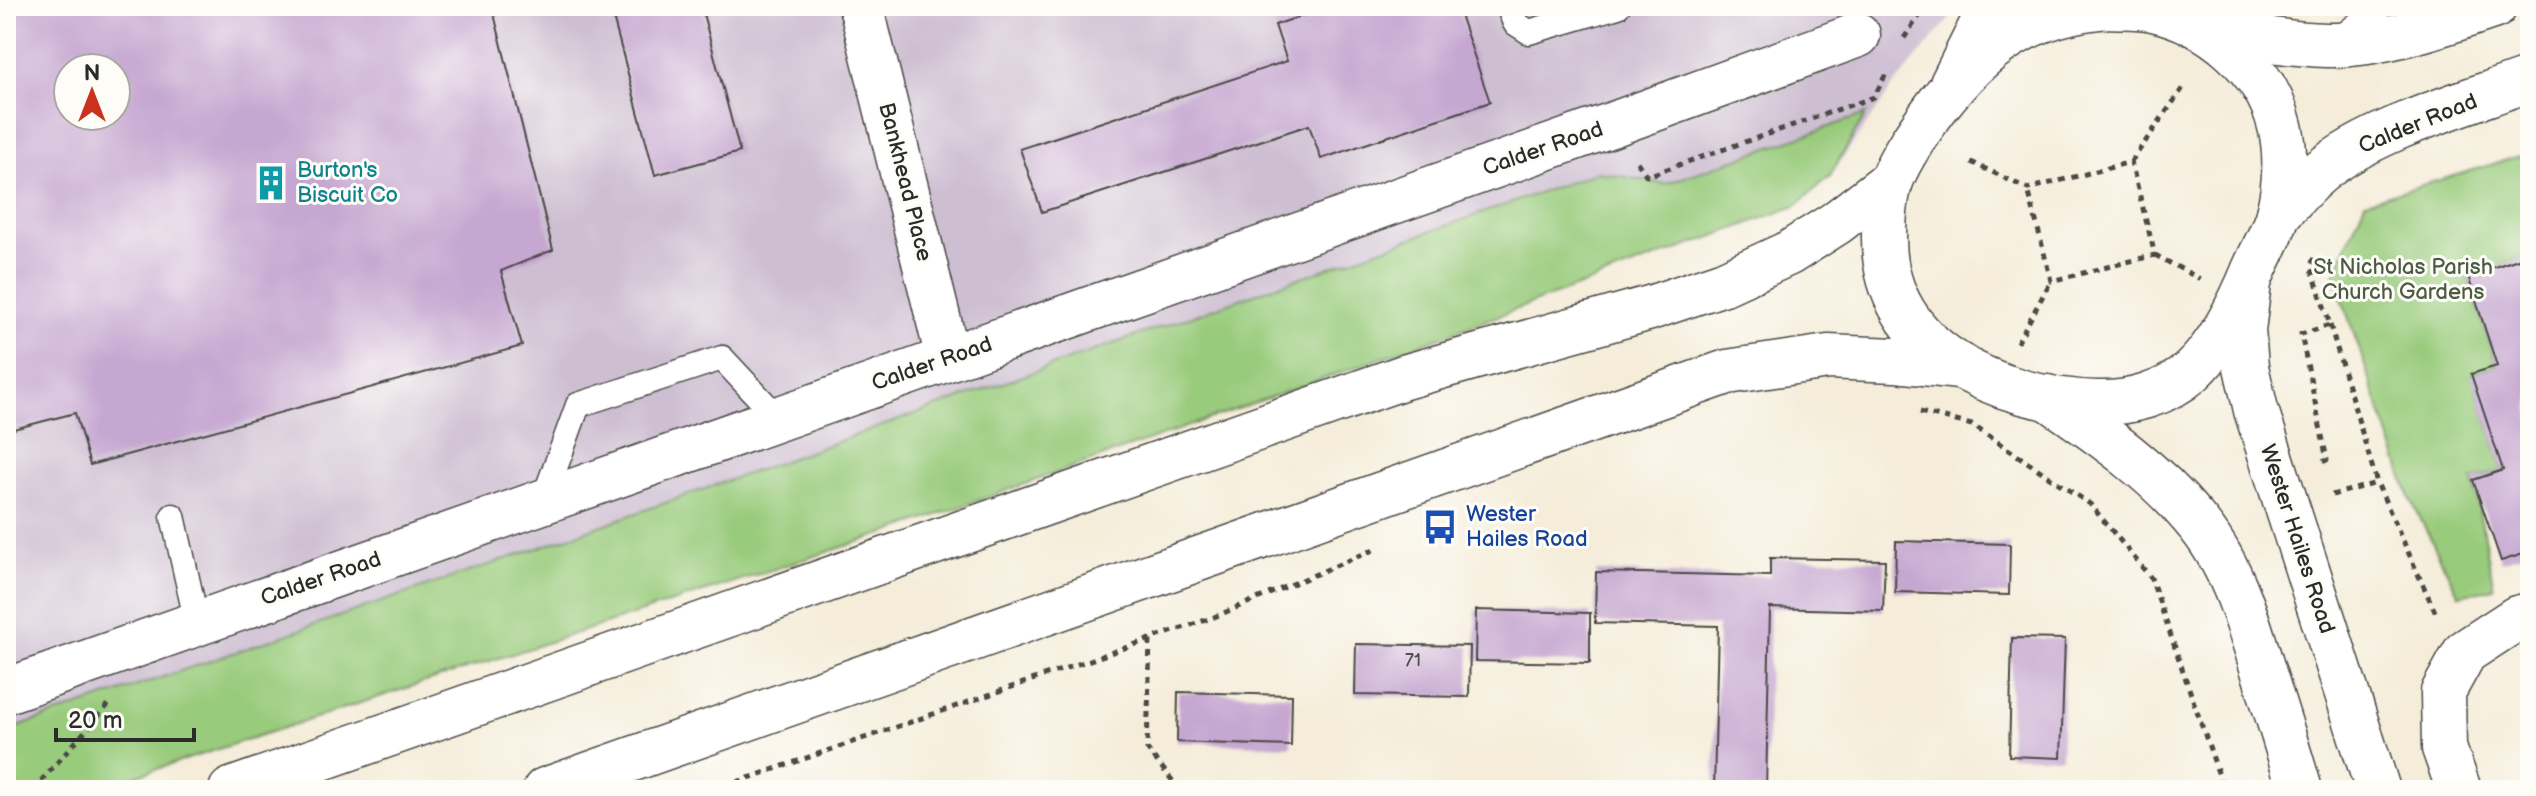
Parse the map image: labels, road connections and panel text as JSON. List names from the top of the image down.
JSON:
{
  "streets": {
    "main road": ["Calder Road", "Bankhead Place", "Wester Hailes Road"]
  },
  "crossings": [
    ["Calder Road", "Bankhead Place"]
  ],
  "parks": ["St Nicholas Parish Church Gardens"],
  "places": {
    "building": ["Burton's Biscuit Co"],
    "bus stop": ["Wester Hailes Road"]
  },
  "house_numbers": ["71"],
  "scale_bar": "20 m",
  "north": "top"
}
